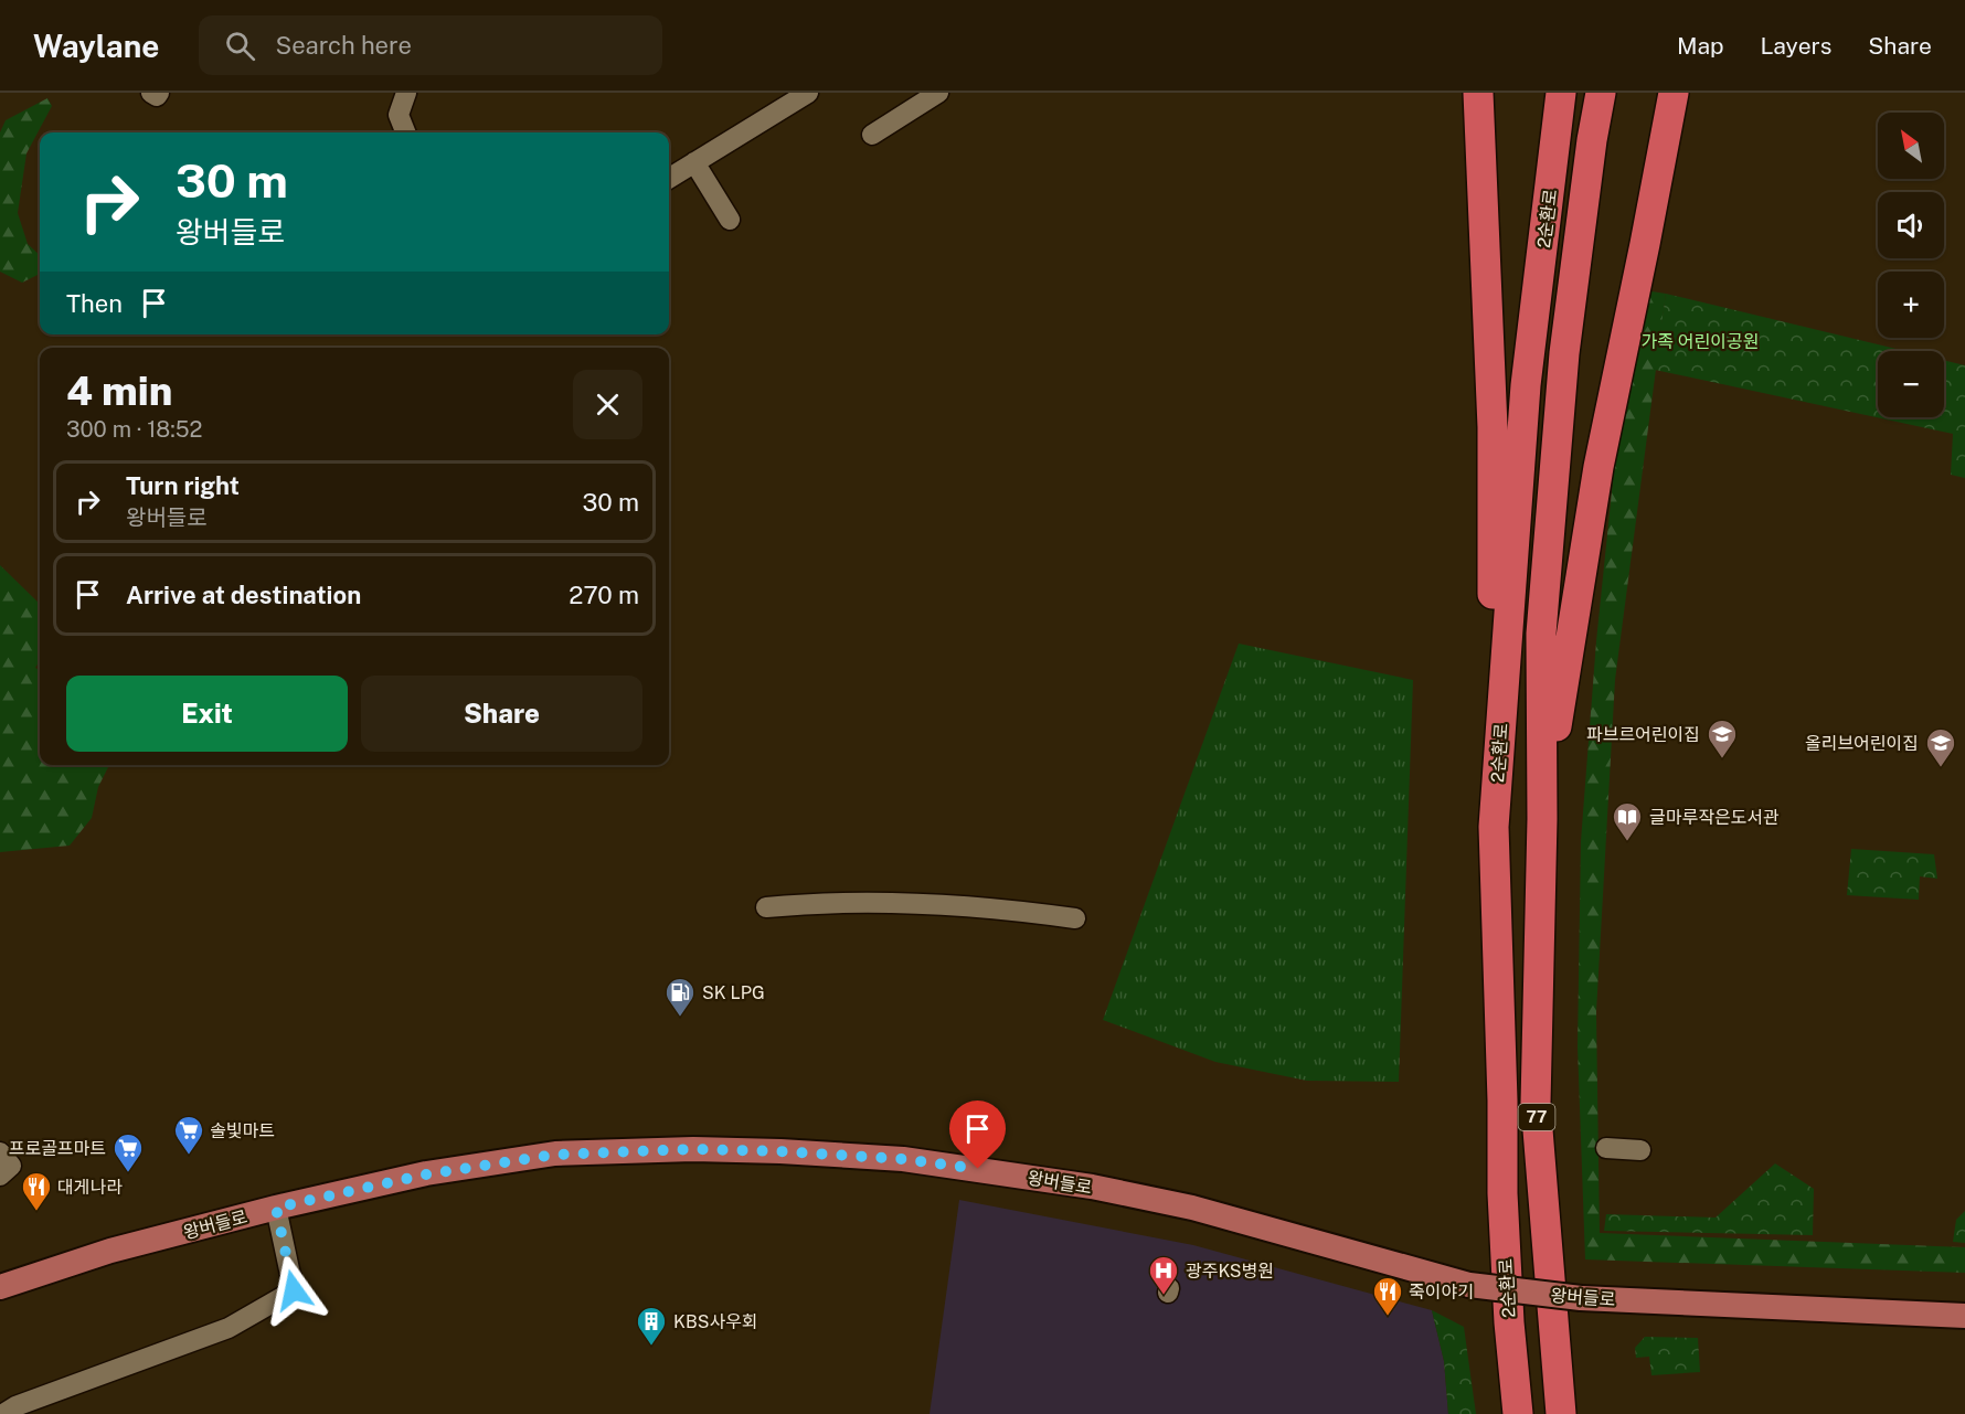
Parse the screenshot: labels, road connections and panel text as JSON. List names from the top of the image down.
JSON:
{
  "streets": {
    "highway": ["2순환로", "77"],
    "main road": ["왕버들로"]
  },
  "parks": ["가족 어린이공원"],
  "places": {
    "school or university": ["파브르어린이집", "올리브어린이집"],
    "library": ["글마루작은도서관"],
    "fuel station": ["SK LPG"],
    "supermarket": ["솔빛마트", "프로골프마트"],
    "restaurant": ["대게나라", "죽이야기"],
    "hospital": ["광주KS병원"],
    "building": ["KBS사우회"]
  },
  "north": "top left",
  "page": {
    "header": "Waylane",
    "search": "Search here",
    "nav": ["Map", "Layers", "Share"],
    "map_buttons": ["+", "−"],
    "turn": ["30 m", "왕버들로"],
    "then": "Then",
    "heading": ["4 min", "300 m · 18:52"],
    "list": [
      {
        "name": "Turn right",
        "note": "왕버들로",
        "value": "30 m"
      },
      {
        "name": "Arrive at destination",
        "value": "270 m"
      }
    ],
    "buttons": ["Exit", "Share"]
  }
}
